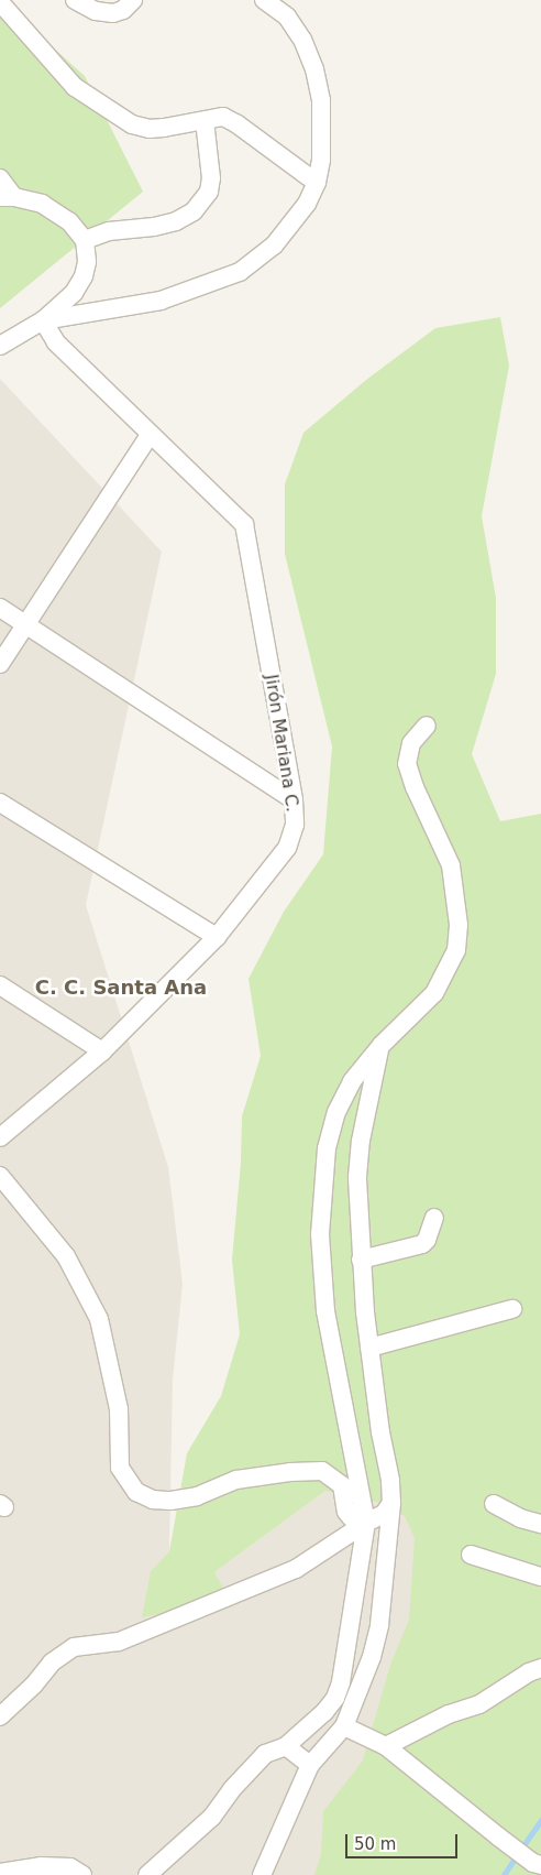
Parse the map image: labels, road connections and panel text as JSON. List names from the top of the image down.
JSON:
{
  "streets": {
    "street": ["Jirón Mariana C."]
  },
  "districts": ["C. C. Santa Ana"],
  "scale_bar": "50 m"
}
